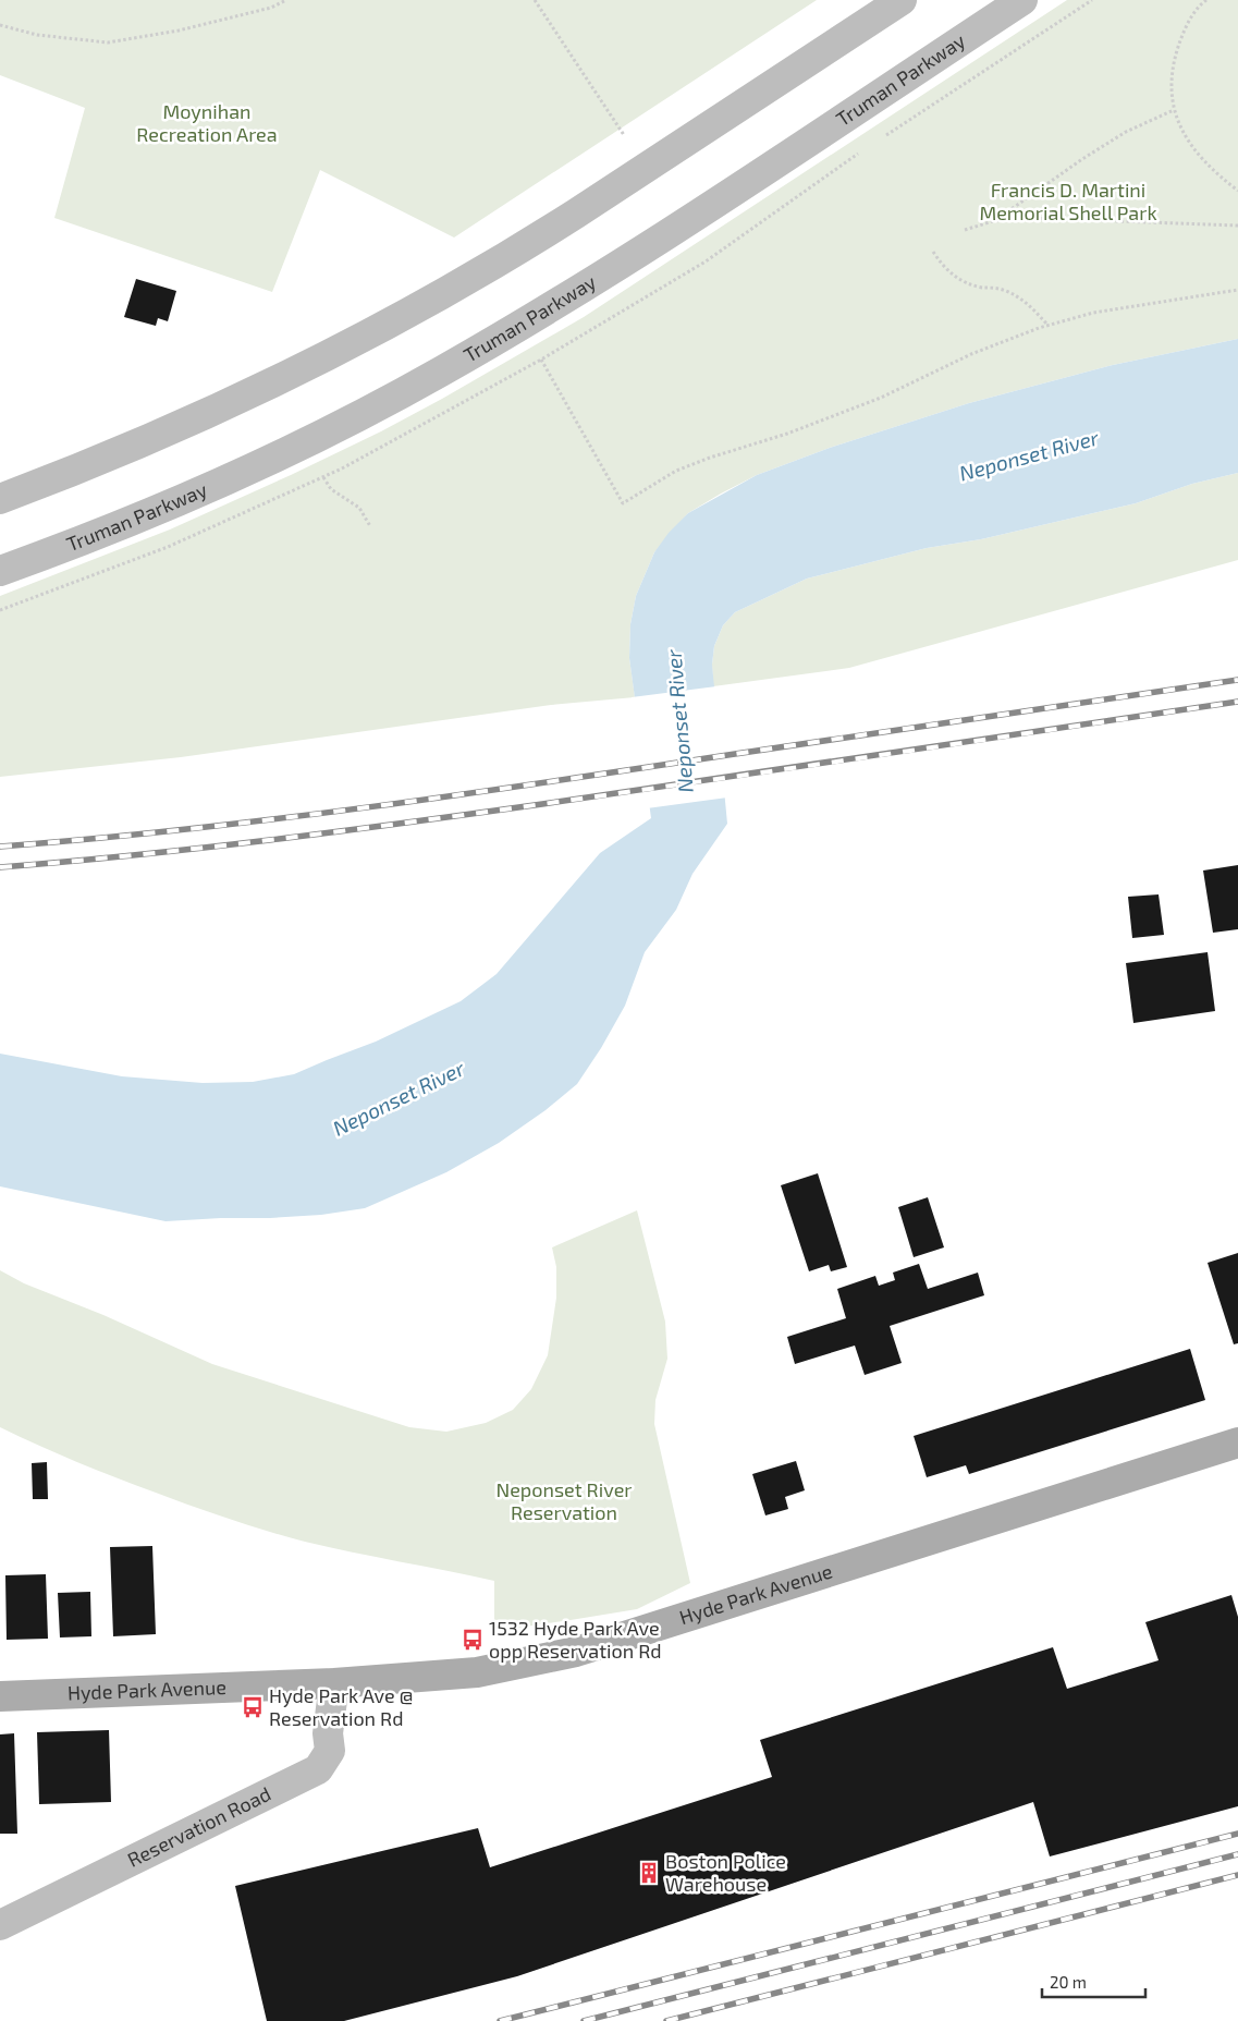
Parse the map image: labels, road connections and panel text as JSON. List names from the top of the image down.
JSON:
{
  "streets": {
    "main road": ["Truman Parkway", "Hyde Park Avenue", "Reservation Road"]
  },
  "crossings": [
    ["Hyde Park Avenue", "Reservation Road"]
  ],
  "water": ["Neponset River"],
  "parks": ["Moynihan Recreation Area", "Francis D. Martini Memorial Shell Park", "Neponset River Reservation"],
  "places": {
    "bus stop": ["1532 Hyde Park Ave opp Reservation Rd", "Hyde Park Ave @ Reservation Rd"],
    "building": ["Boston Police Warehouse"]
  },
  "scale_bar": "20 m"
}
